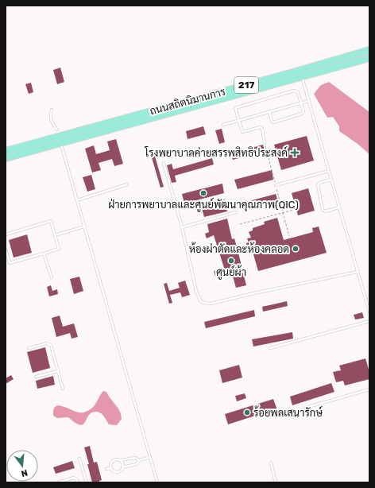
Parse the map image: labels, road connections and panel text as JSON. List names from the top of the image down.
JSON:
{
  "streets": {
    "main road": ["217", "ถนนสถิตนิมานการ"]
  },
  "places": {
    "health": ["โรงพยาบาลค่ายสรรพสิทธิประสงค์"],
    "other": [
      "ฝ่ายการพยาบาลและศูนย์พัฒนาคุณภาพ(QIC)",
      "ห้องผ่าตัดและห้องคลอด",
      "ศูนย์ผ้า",
      "ร้อยพลเสนารักษ์"
    ]
  },
  "north": "bottom"
}
